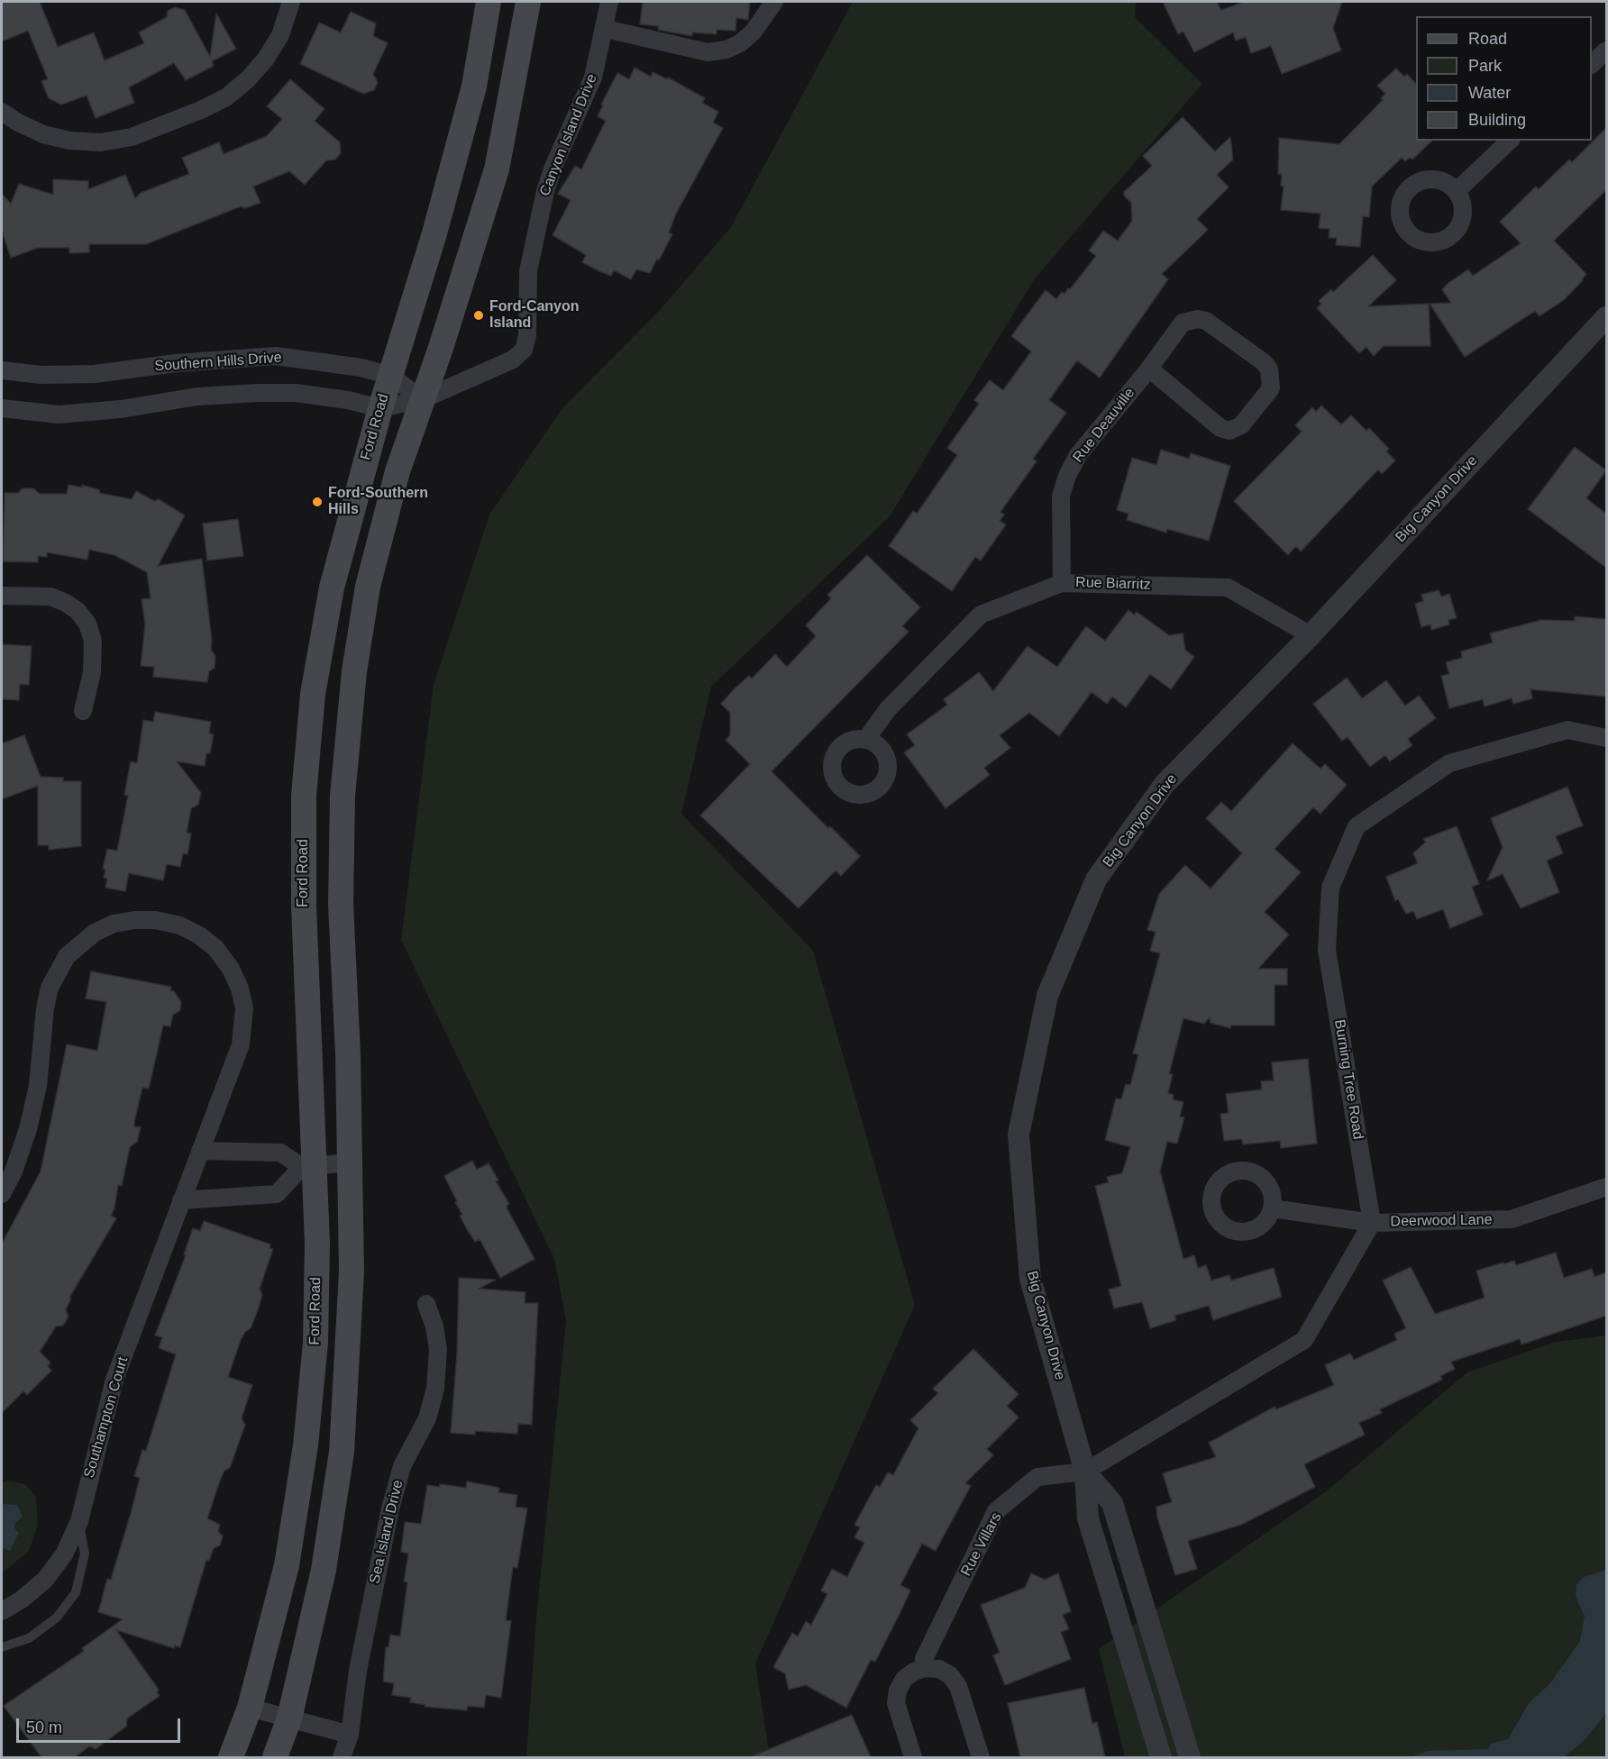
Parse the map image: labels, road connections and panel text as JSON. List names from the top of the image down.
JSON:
{
  "streets": {
    "main road": ["Ford Road"],
    "street": [
      "Canyon Island Drive",
      "Southern Hills Drive",
      "Rue Deauville",
      "Big Canyon Drive",
      "Rue Biarritz",
      "Burning Tree Road",
      "Deerwood Lane",
      "Southampton Court",
      "Sea Island Drive",
      "Rue Villars"
    ]
  },
  "crossings": [
    ["Canyon Island Drive", "Southern Hills Drive"],
    ["Southern Hills Drive", "Ford Road"],
    ["Rue Deauville", "Rue Biarritz"],
    ["Big Canyon Drive", "Rue Biarritz"],
    ["Big Canyon Drive", "Rue Villars"],
    ["Burning Tree Road", "Deerwood Lane"]
  ],
  "places": ["Ford-Canyon Island", "Ford-Southern Hills"],
  "legend": [
    "Road",
    "Park",
    "Water",
    "Building"
  ],
  "scale_bar": "50 m"
}
